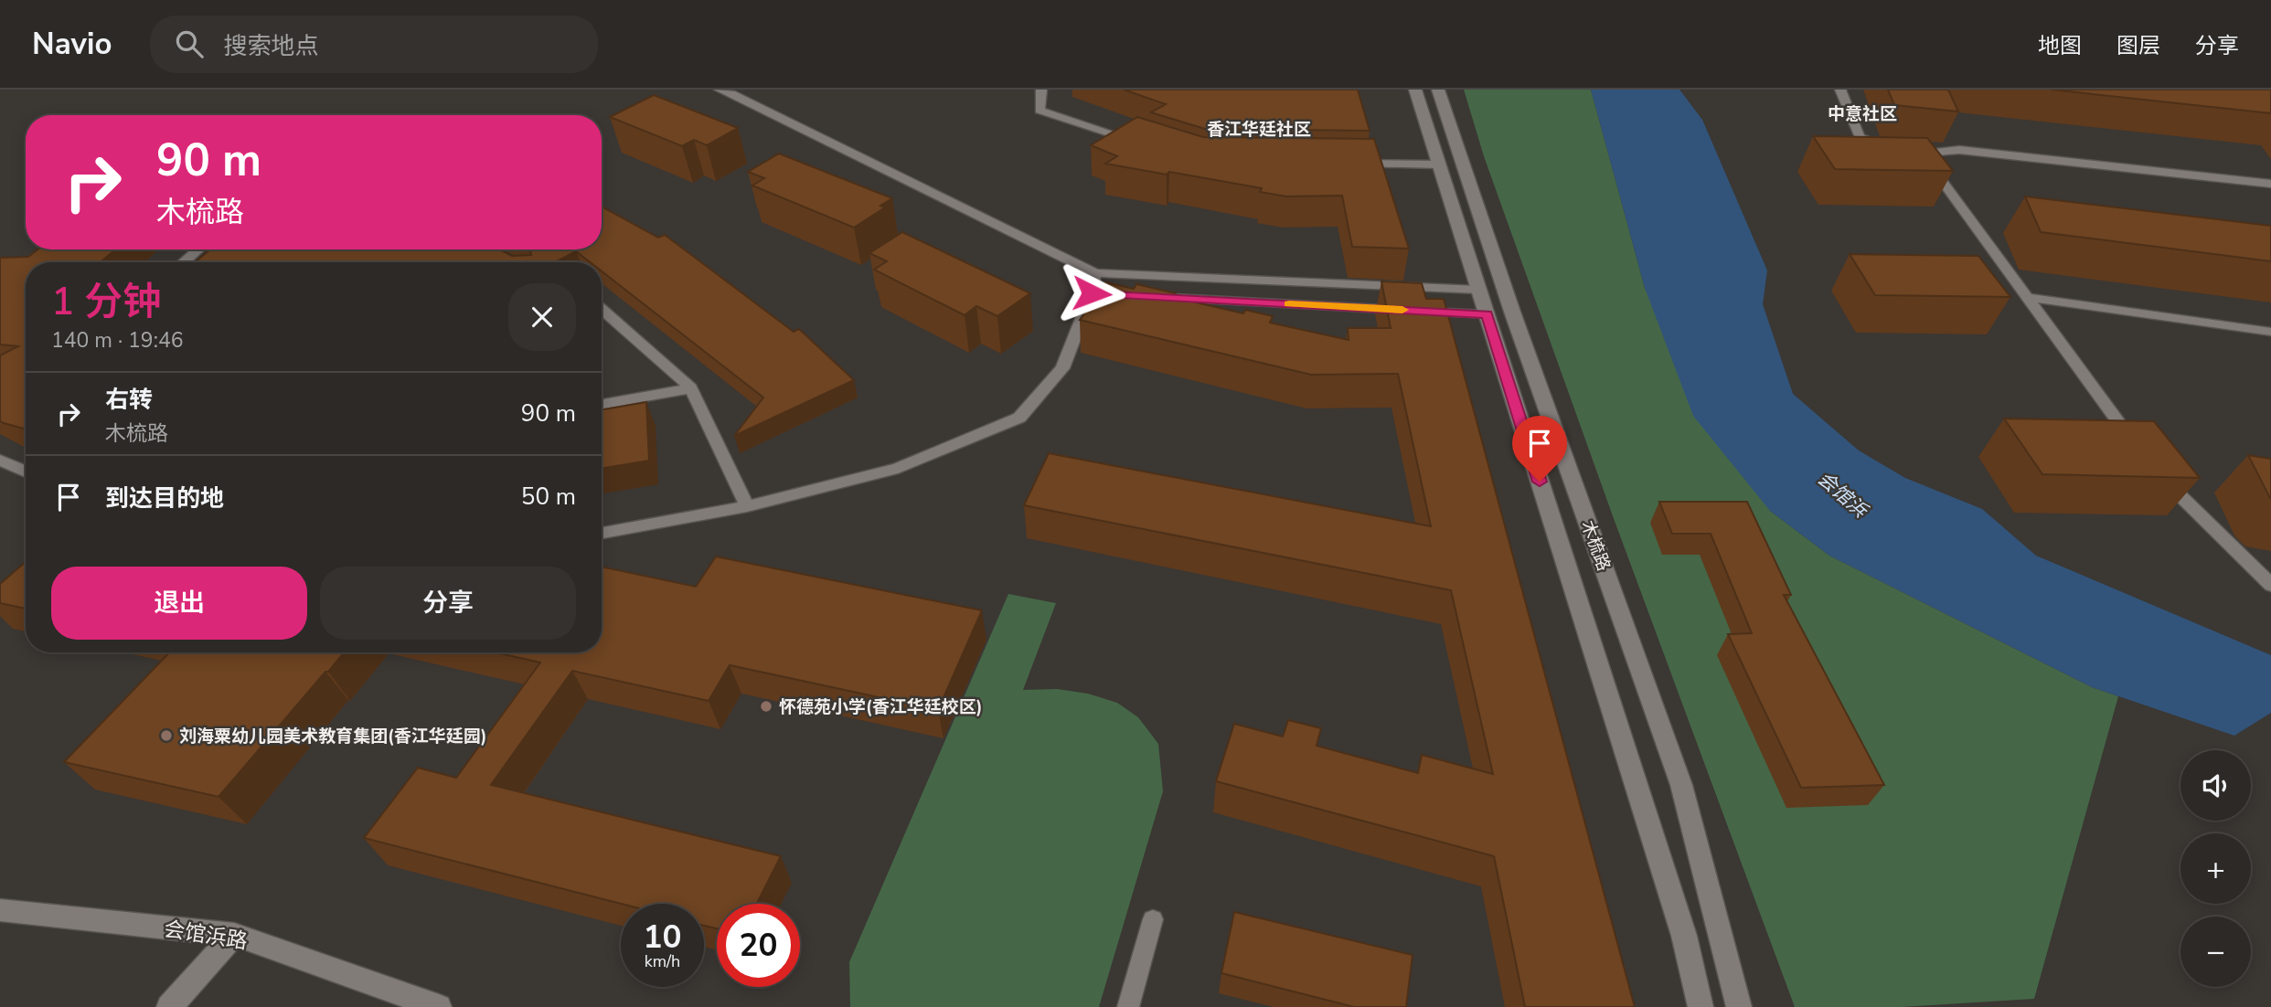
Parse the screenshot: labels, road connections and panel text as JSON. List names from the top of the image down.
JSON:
{
  "streets": {
    "street": ["木梳路", "会馆浜路"]
  },
  "districts": ["中意社区", "香江华廷社区"],
  "water": ["会馆浜"],
  "places": ["怀德苑小学(香江华廷校区)", "刘海粟幼儿园美术教育集团(香江华廷园)"],
  "page": {
    "header": "Navio",
    "search": "搜索地点",
    "nav": ["地图", "图层", "分享"],
    "turn": ["90 m", "木梳路"],
    "heading": ["1 分钟", "140 m · 19:46"],
    "list": [
      {
        "name": "右转",
        "note": "木梳路",
        "value": "90 m"
      },
      {
        "name": "到达目的地",
        "value": "50 m"
      }
    ],
    "buttons": ["退出", "分享"],
    "map_buttons": ["+", "−"],
    "speed": "10 km/h",
    "limit": "20"
  }
}
